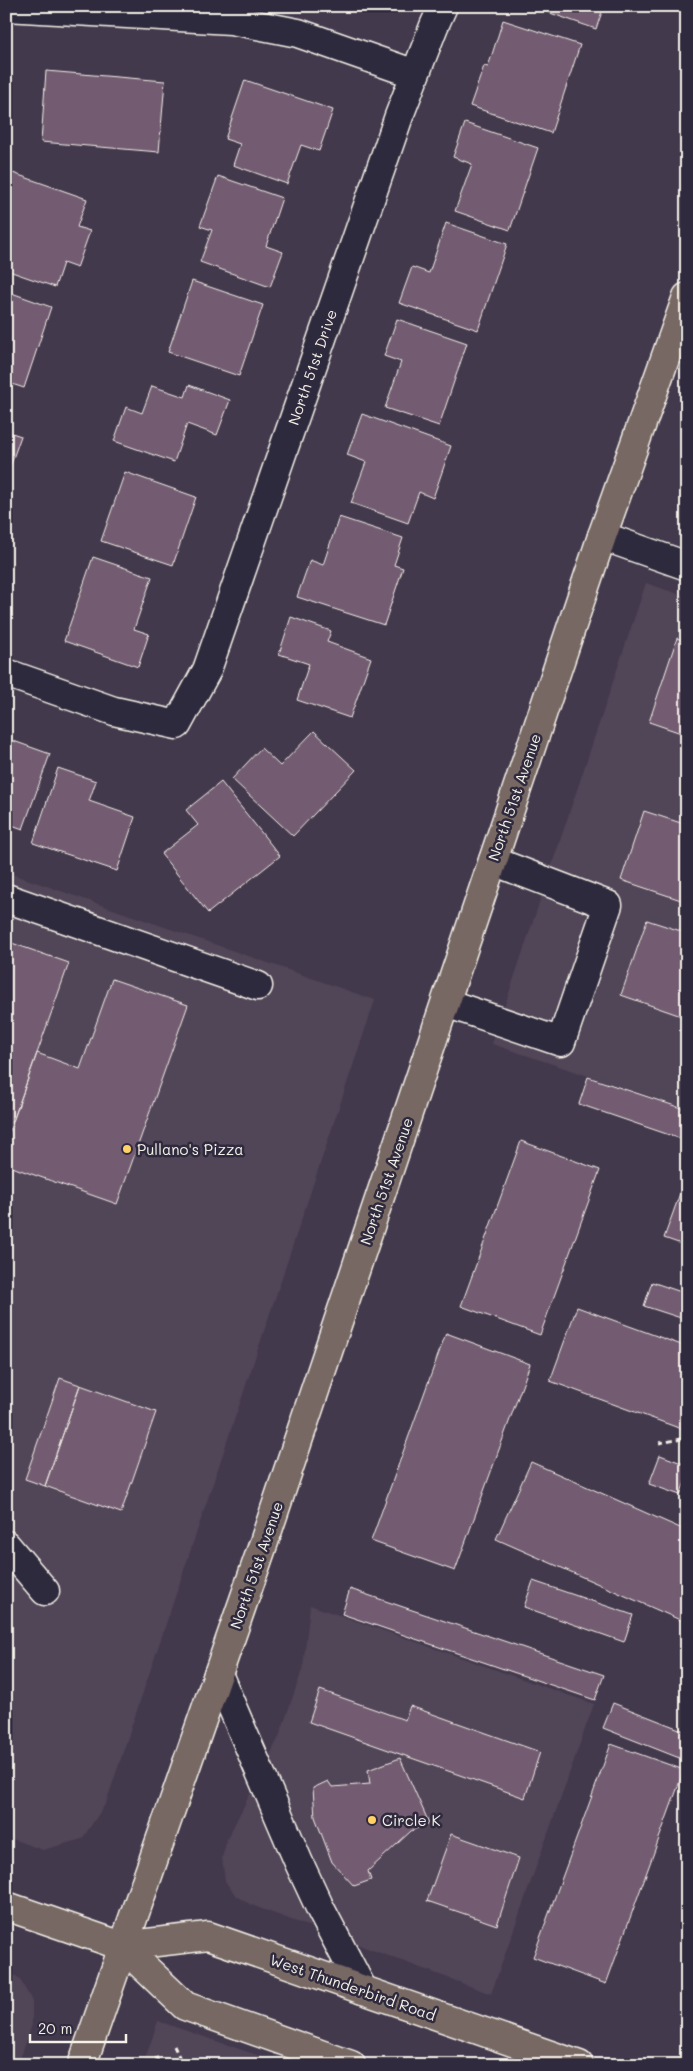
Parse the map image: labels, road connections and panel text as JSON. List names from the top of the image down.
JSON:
{
  "streets": {
    "main road": ["North 51st Avenue", "West Thunderbird Road"],
    "street": ["North 51st Drive"]
  },
  "crossings": [
    ["North 51st Avenue", "West Thunderbird Road"]
  ],
  "places": ["Pullano's Pizza", "Circle K"],
  "scale_bar": "20 m"
}
